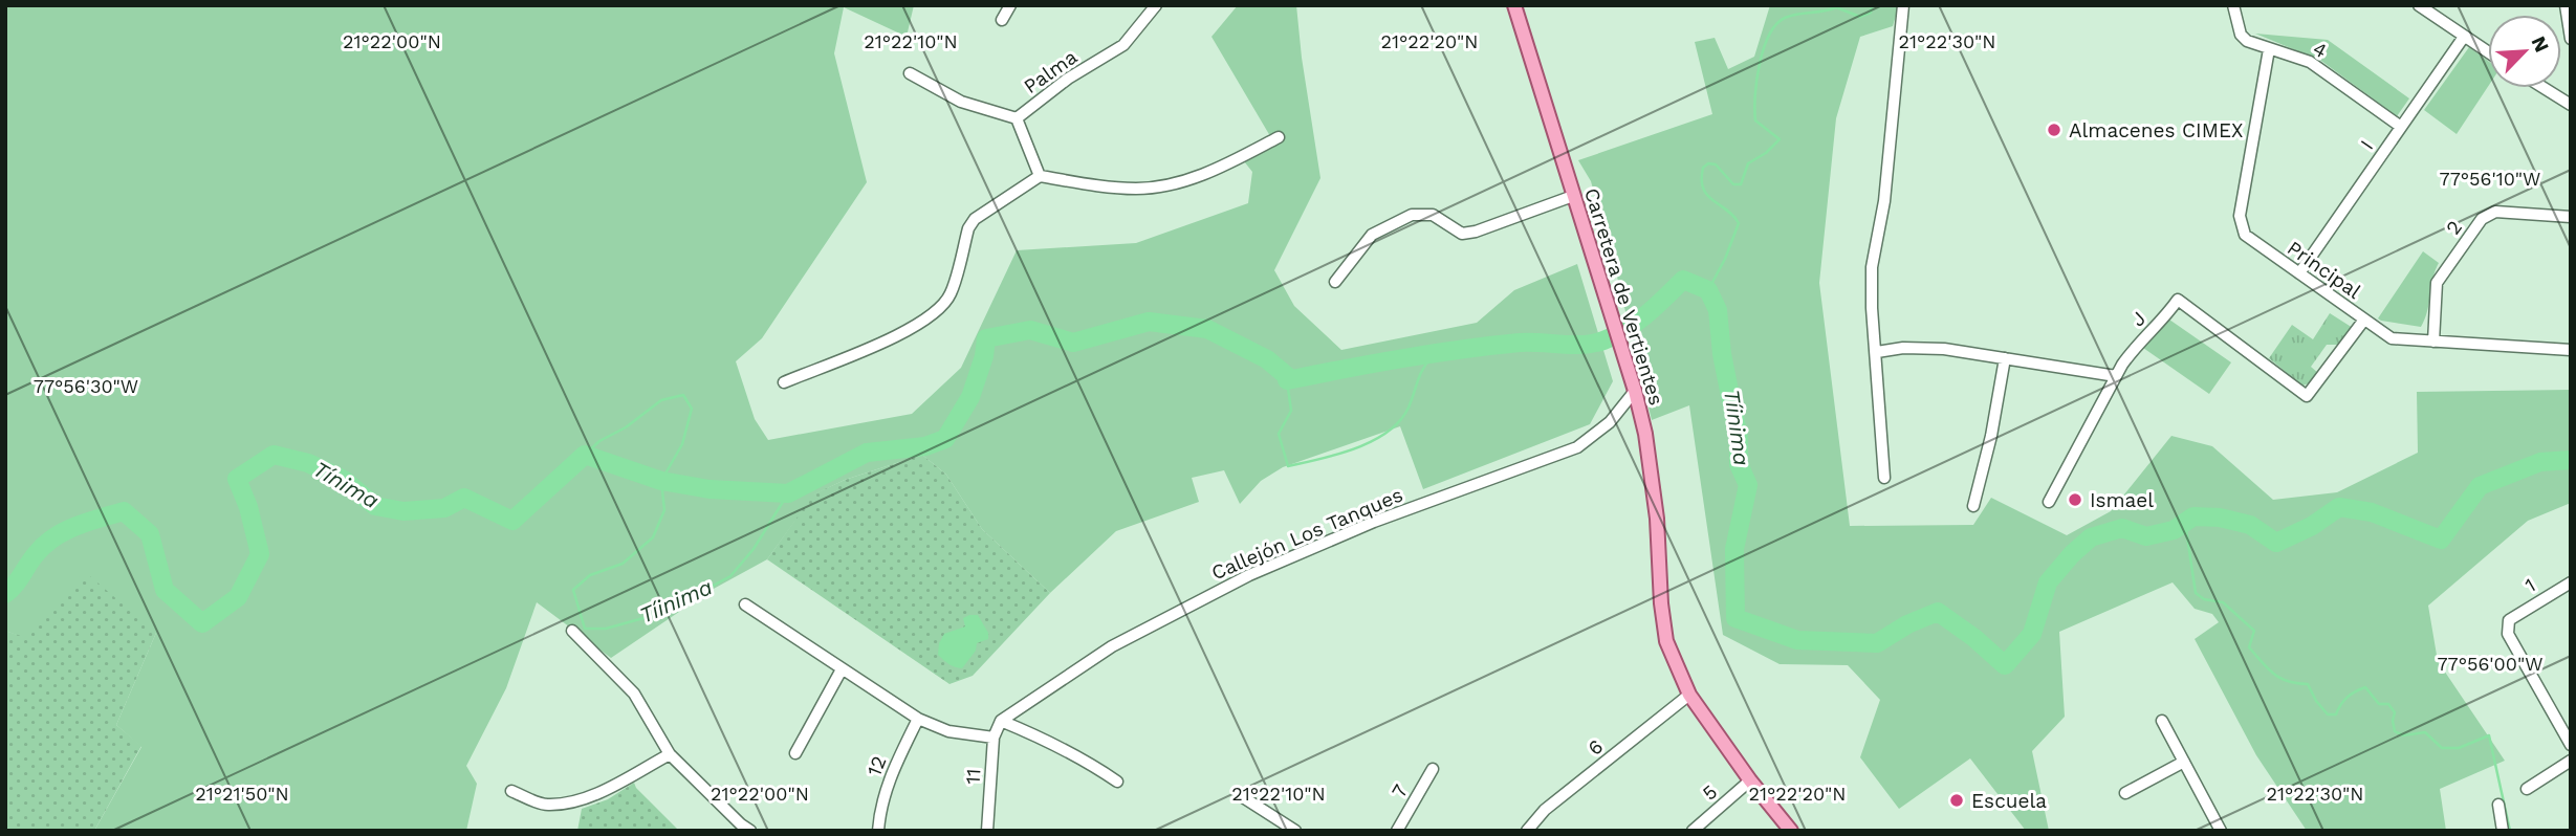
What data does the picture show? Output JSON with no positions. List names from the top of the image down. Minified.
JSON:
{"streets":{"main road":["Carretera de Vertientes"],"street":["4","Palma","I","2","Principal","J","Callejón Los Tanques","1","6","12","11","7","5"]},"crossings":[["4","I"],["4","Principal"],["I","Principal"],["2","Principal"],["Principal","J"],["Carretera de Vertientes","Callejón Los Tanques"],["Carretera de Vertientes","6"],["Carretera de Vertientes","5"],["Callejón Los Tanques","11"]],"water":["Tíinima","Tínima"],"places":["Almacenes CIMEX","Ismael","Escuela"],"north":"top right","coordinates":["21°22'00\"N","21°22'10\"N","21°22'20\"N","21°22'30\"N","77°56'10\"W","77°56'30\"W","77°56'00\"W","21°21'50\"N"]}
